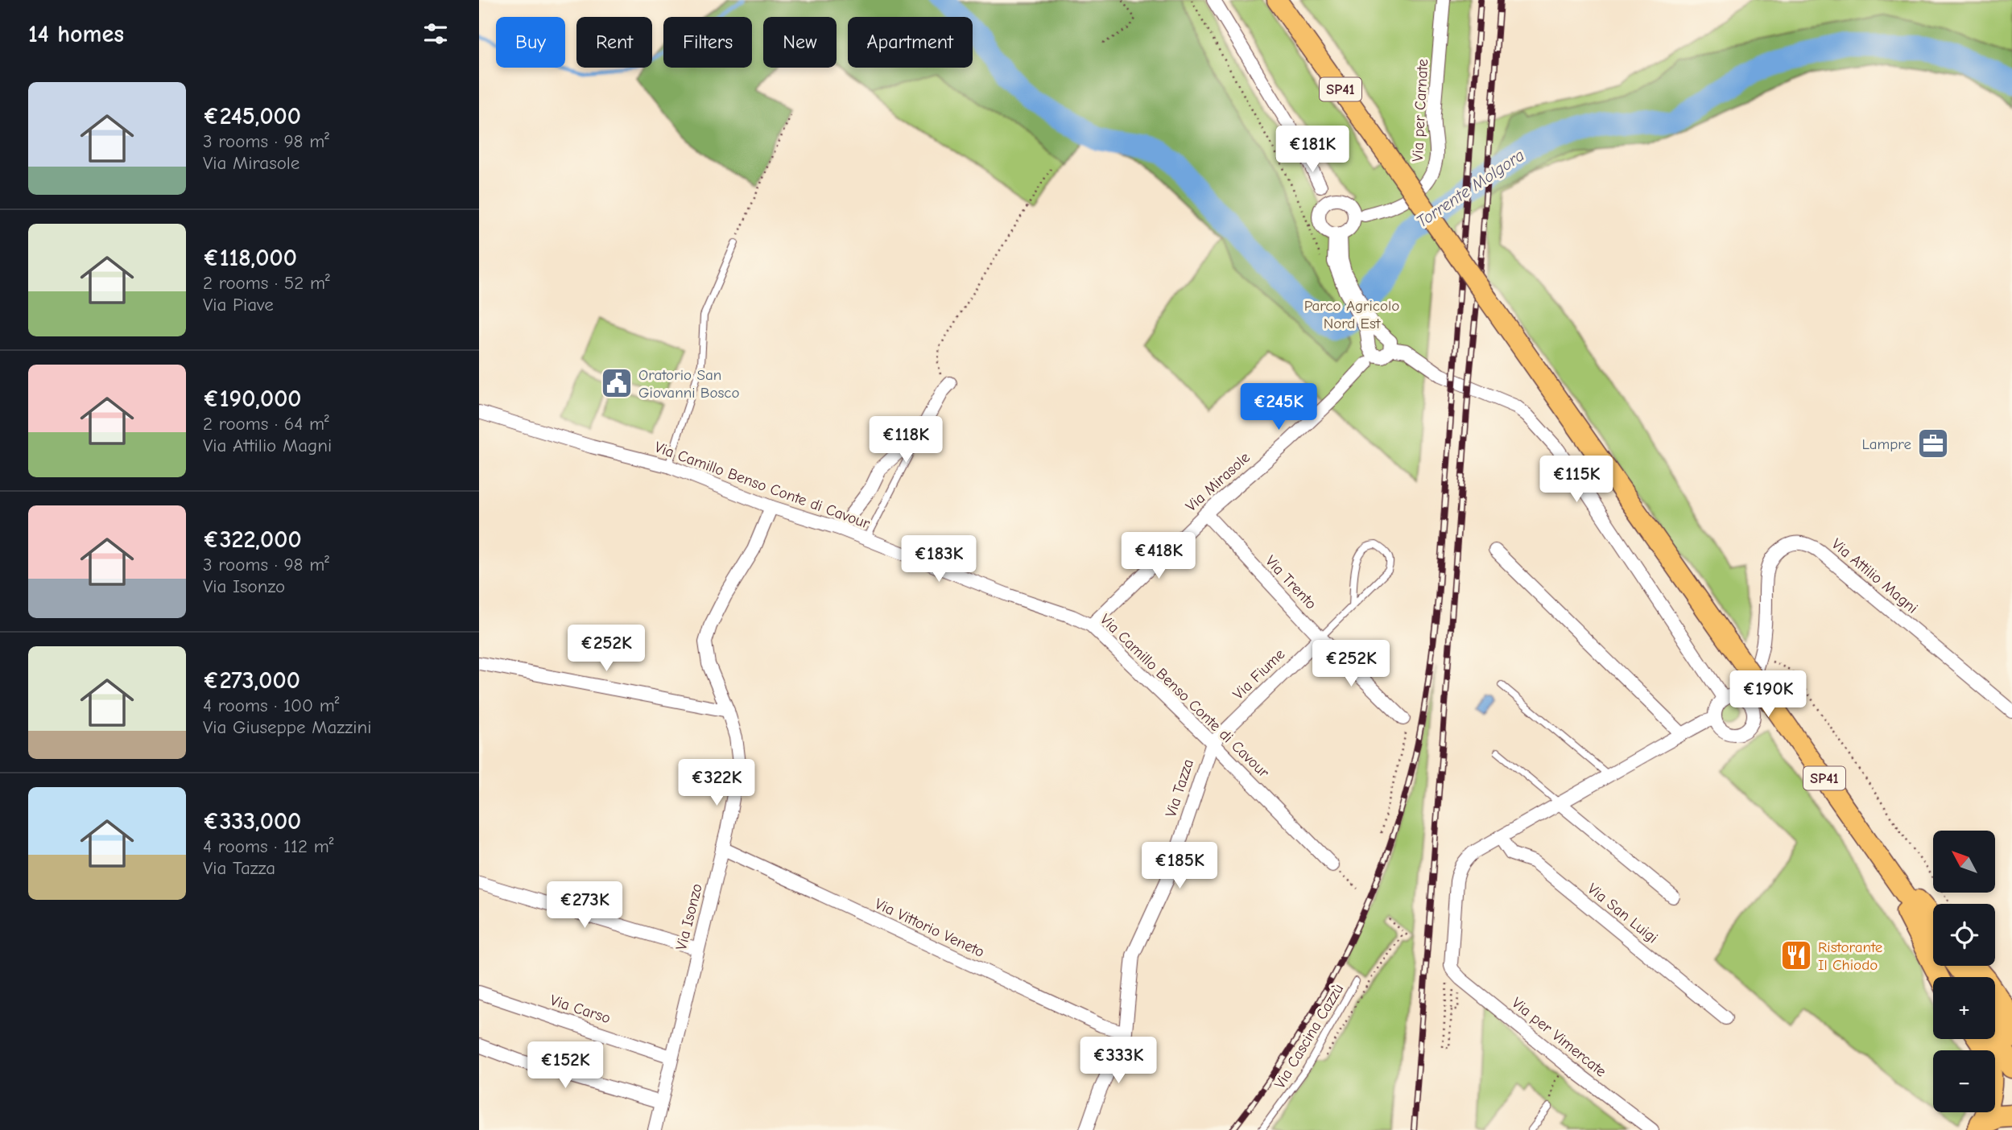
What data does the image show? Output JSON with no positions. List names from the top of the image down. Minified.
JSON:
{"streets":{"main road":["SP41"],"street":["Via per Carnate","Via Mirasole","Via Camillo Benso Conte di Cavour","Via Attilio Magni","Via Trento","Via Fiume","Via Tazza","Via San Luigi","Via Isonzo","Via Vittorio Veneto","Via Carso","Via per Vimercate"],"lane":["Via Cascina Cazzù"]},"crossings":[["Via Mirasole","Via Camillo Benso Conte di Cavour"],["Via Mirasole","Via Trento"],["Via Camillo Benso Conte di Cavour","Via Fiume"],["Via Camillo Benso Conte di Cavour","Via Tazza"],["Via Camillo Benso Conte di Cavour","Via Isonzo"],["Via Trento","Via Fiume"],["Via Fiume","Via Tazza"],["Via Tazza","Via Vittorio Veneto"],["Via Isonzo","Via Vittorio Veneto"],["Via Isonzo","Via Carso"]],"water":["Torrente Molgora"],"parks":["Parco Agricolo Nord Est"],"places":{"public building":["Oratorio San Giovanni Bosco"],"office":["Lampre"],"restaurant":["Ristorante Il Chiodo"]},"north":"top left","page":{"heading":"14 homes","chip":["Buy","Rent","Filters","New","Apartment"],"list":[{"name":"€245,000","note":"3 rooms · 98 m² · Via Mirasole"},{"name":"€118,000","note":"2 rooms · 52 m² · Via Piave"},{"name":"€190,000","note":"2 rooms · 64 m² · Via Attilio Magni"},{"name":"€322,000","note":"3 rooms · 98 m² · Via Isonzo"},{"name":"€273,000","note":"4 rooms · 100 m² · Via Giuseppe Mazzini"},{"name":"€333,000","note":"4 rooms · 112 m² · Via Tazza"}],"price":["€181K","€245K","€118K","€115K","€418K","€183K","€252K","€252K","€190K","€322K","€185K","€273K","€333K","€152K"],"map_buttons":["+","−"]}}
